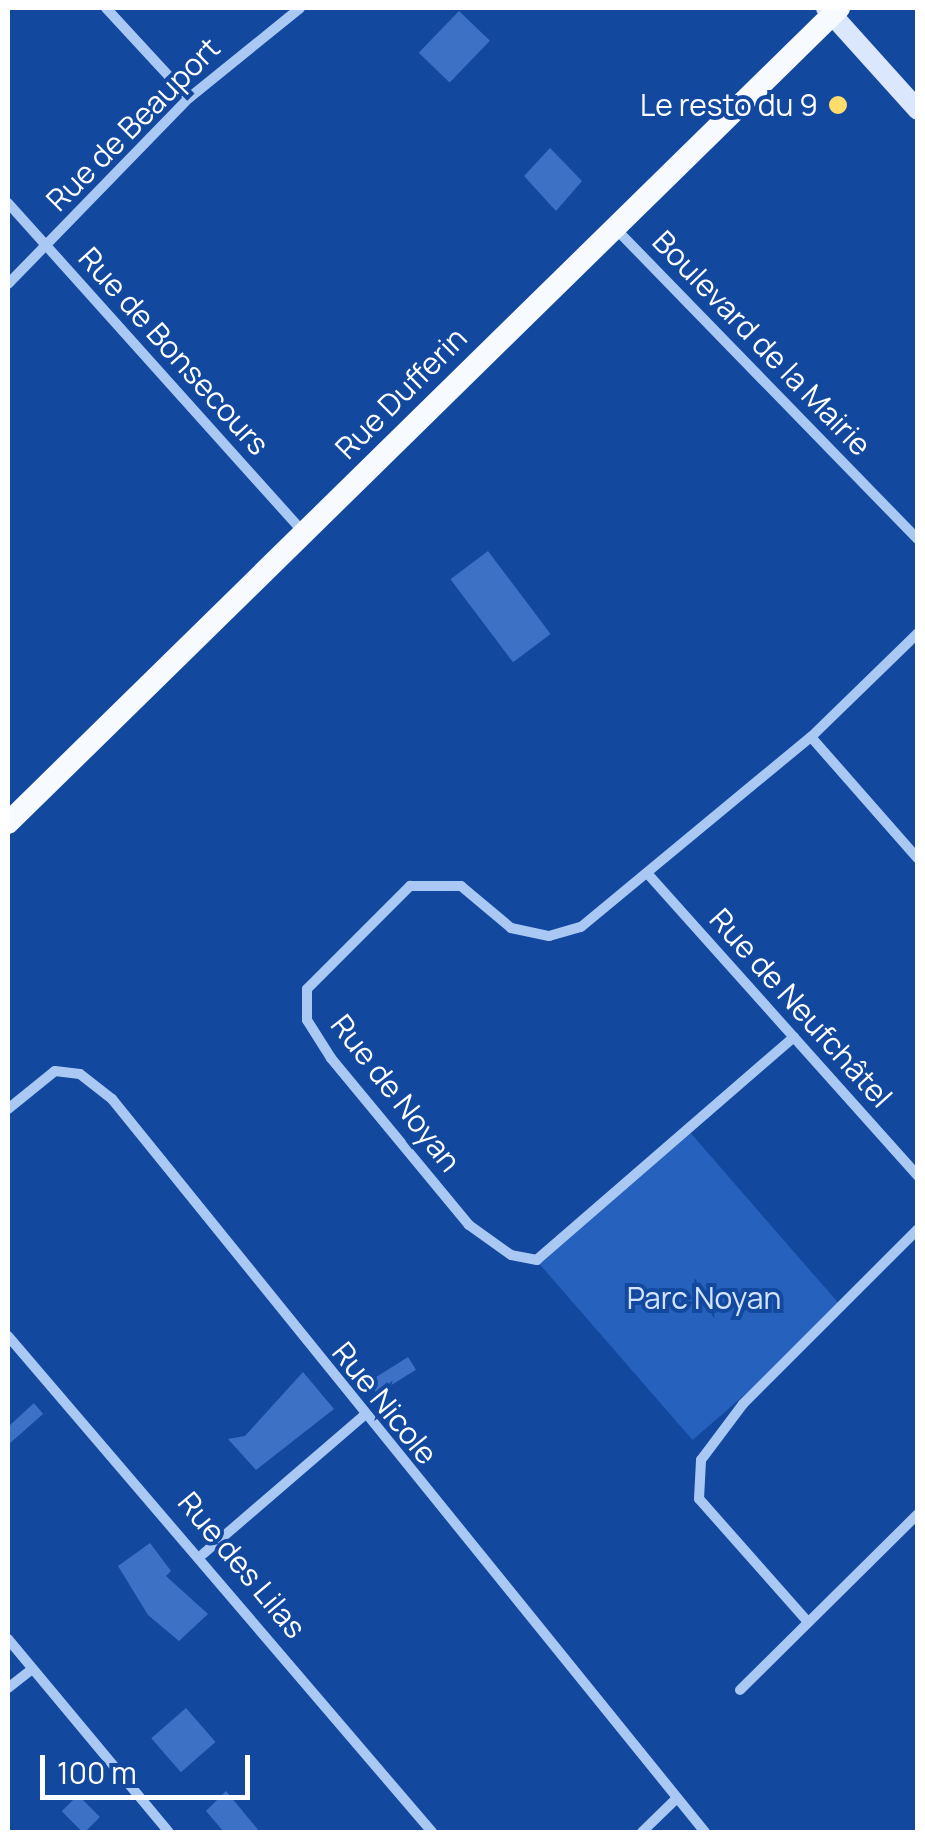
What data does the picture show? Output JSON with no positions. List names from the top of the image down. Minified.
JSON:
{"streets":{"main road":["Rue Dufferin"],"street":["Rue de Beauport","Boulevard de la Mairie","Rue de Bonsecours","Rue de Neufchâtel","Rue de Noyan","Rue Nicole","Rue des Lilas"]},"crossings":[["Rue de Beauport","Rue de Bonsecours"],["Boulevard de la Mairie","Rue Dufferin"],["Rue de Bonsecours","Rue Dufferin"],["Rue de Neufchâtel","Rue de Noyan"]],"parks":["Parc Noyan"],"places":["Le resto du 9"],"scale_bar":"100 m"}
